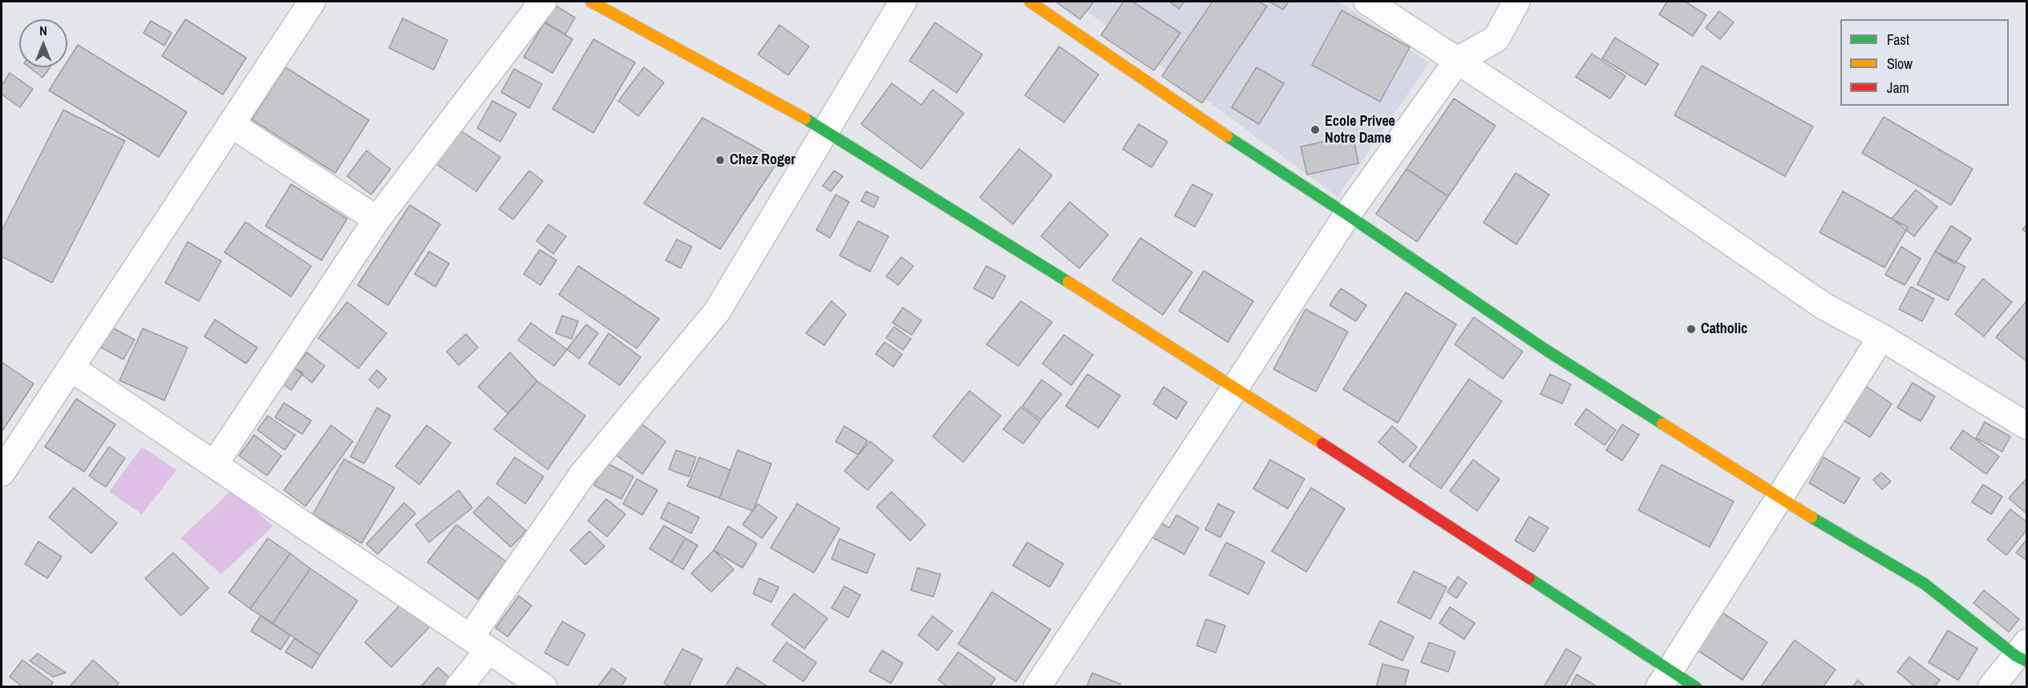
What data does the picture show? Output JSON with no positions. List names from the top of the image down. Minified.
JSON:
{"places":["Ecole Privee Notre Dame","Chez Roger","Catholic"],"legend":["Fast","Slow","Jam"],"north":"top"}
